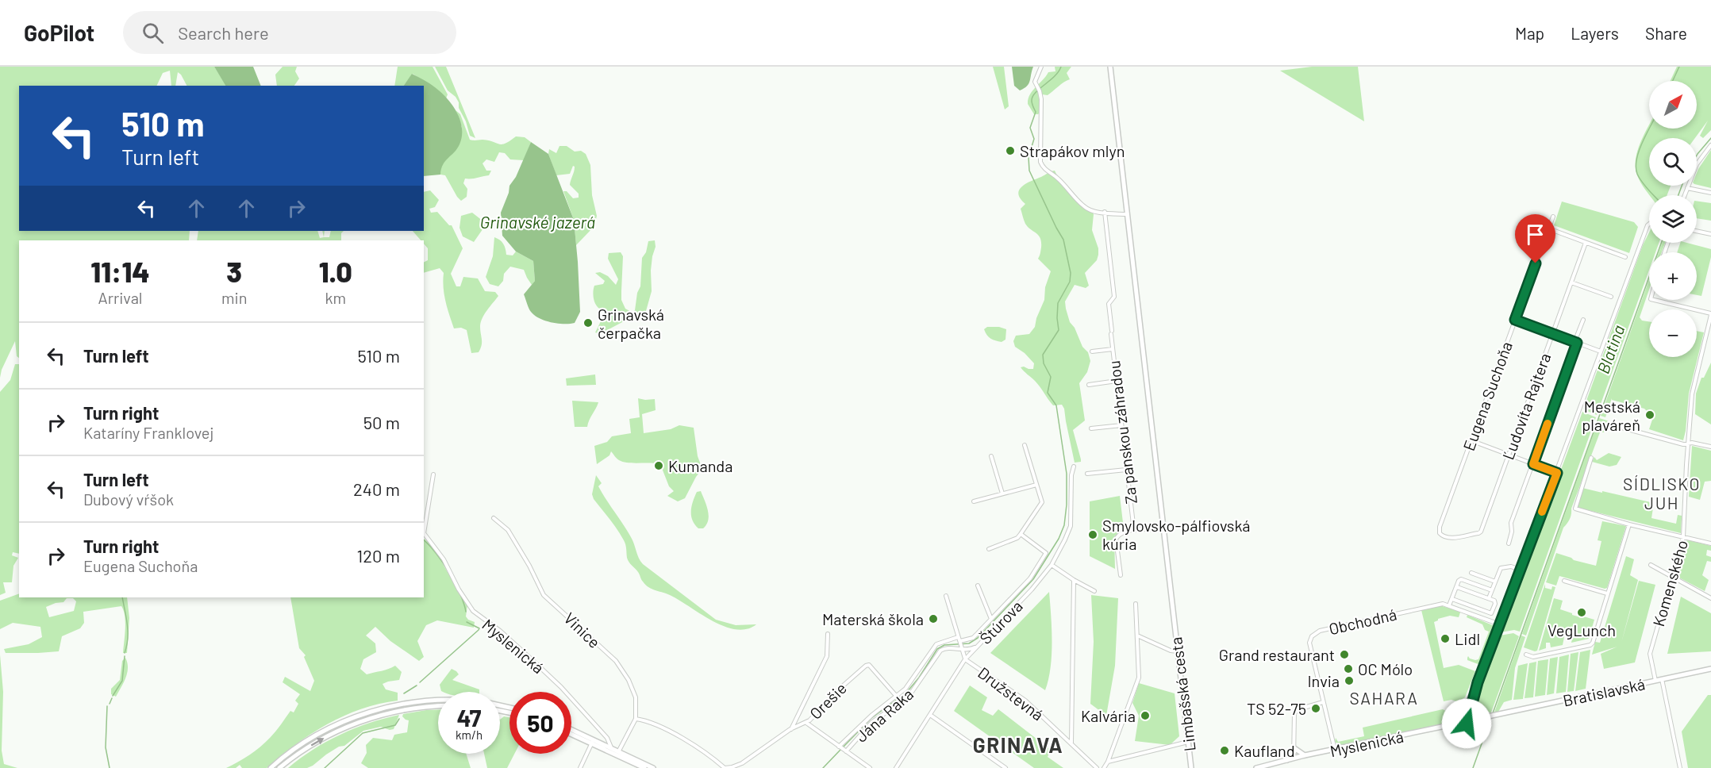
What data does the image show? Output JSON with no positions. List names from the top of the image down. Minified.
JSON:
{"streets":{"main road":["Myslenická","Bratislavská","Limbašská cesta"],"street":["Eugena Suchoňa","Ľudovíta Rajtera","Za panskou záhradou","Komenského","Obchodná","Štúrova","Vinice","Družstevná","Orešie","Jána Raka"]},"crossings":[["Eugena Suchoňa","Ľudovíta Rajtera"],["Komenského","Bratislavská"],["Obchodná","Myslenická"],["Štúrova","Družstevná"],["Myslenická","Bratislavská"]],"districts":["SÍDLISKO JUH","SAHARA","GRINAVA"],"water":["Grinavské jazerá","Blatina"],"places":["Strapákov mlyn","Grinavská čerpačka","Mestská plaváreň","Kumanda","Smylovsko-pálfiovská kúria","VegLunch","Materská škola","Lidl","Grand restaurant","OC Mólo","Invia","TS 52-75","Kalvária","Kaufland"],"north":"top right","page":{"header":"GoPilot","search":"Search here","nav":["Map","Layers","Share"],"map_buttons":["+","−"],"turn":["510 m","Turn left"],"eta":["11:14","Arrival","3","min","1.0","km"],"list":[{"name":"Turn left","value":"510 m"},{"name":"Turn right","note":"Kataríny Franklovej","value":"50 m"},{"name":"Turn left","note":"Dubový vŕšok","value":"240 m"},{"name":"Turn right","note":"Eugena Suchoňa","value":"120 m"}],"speed":"47 km/h","limit":"50"}}
